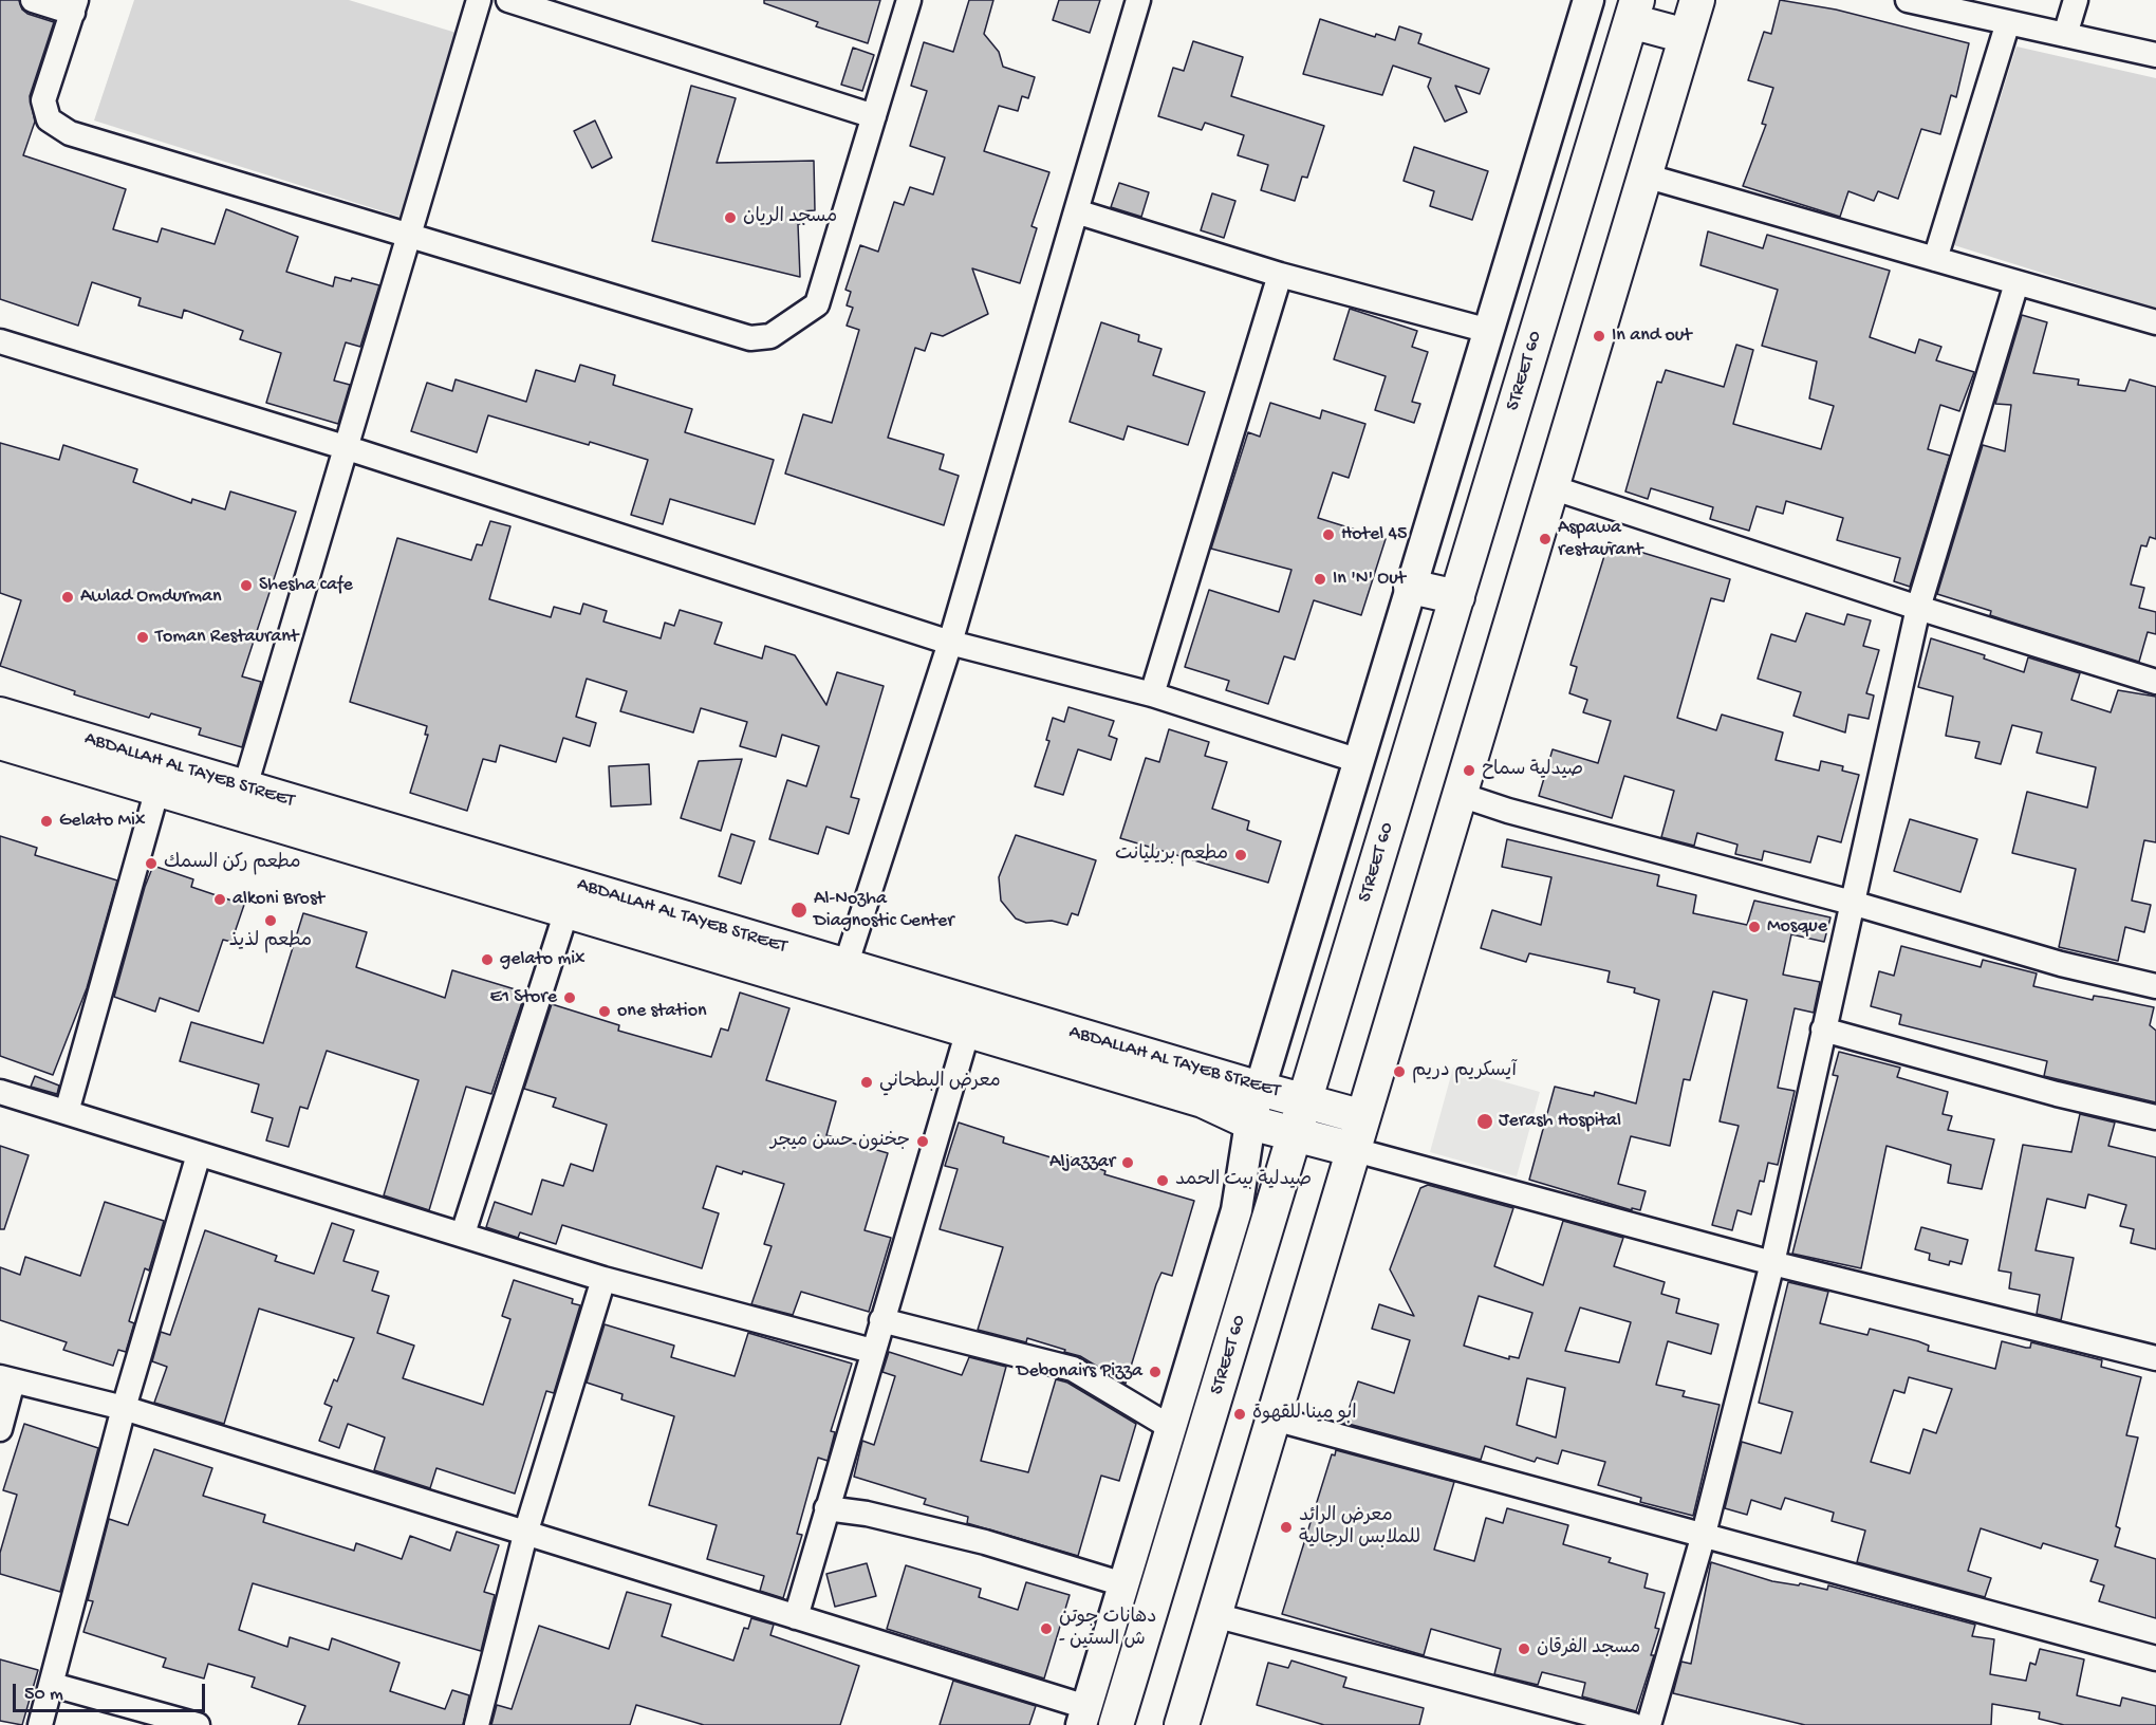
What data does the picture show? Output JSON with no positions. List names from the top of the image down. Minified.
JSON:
{"streets":{"main road":["STREET 60","ABDALLAH AL TAYEB STREET"]},"crossings":[["STREET 60","ABDALLAH AL TAYEB STREET"]],"places":["مسجد الريان","In and out","Hotel 45","Aspawa restaurant","In 'N' Out","Shesha cafe","Awlad Omdurman","Toman Restaurant","صيدلية سماح","Gelato Mix","مطعم بريليانت","مطعم ركن السمك","alkoni Brost","Al-Nozha Diagnostic Center","مطعم لذيذ","Mosque","gelato mix","E1 Store","one station","آيسكريم دريم","معرض البطحاني","Jerash Hospital","جخنون حسن ميجر","Aljazzar","صيدلية بيت الحمد","Debonairs Pizza","ابو مينا للقهوة","معرض الرائد للملابس الرجالية","دهانات جوتن - ش الستين","مسجد الفرقان"],"scale_bar":"50 m"}
